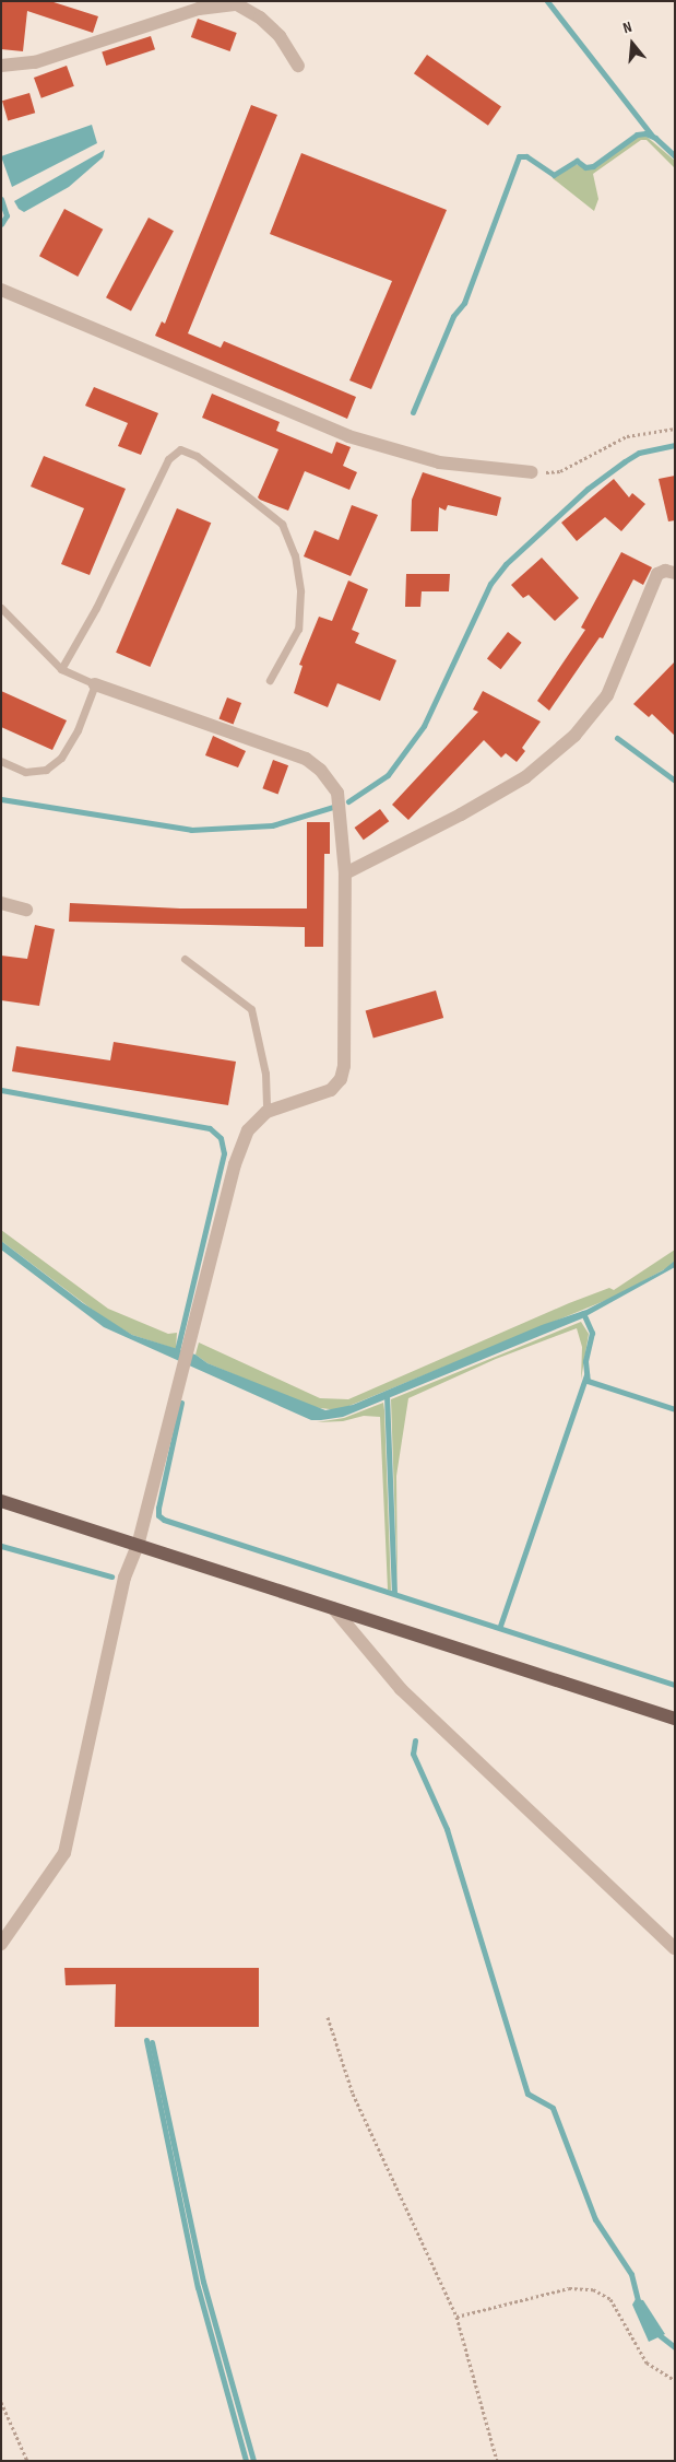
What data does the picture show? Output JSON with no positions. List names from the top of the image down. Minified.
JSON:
{"north":"top"}
